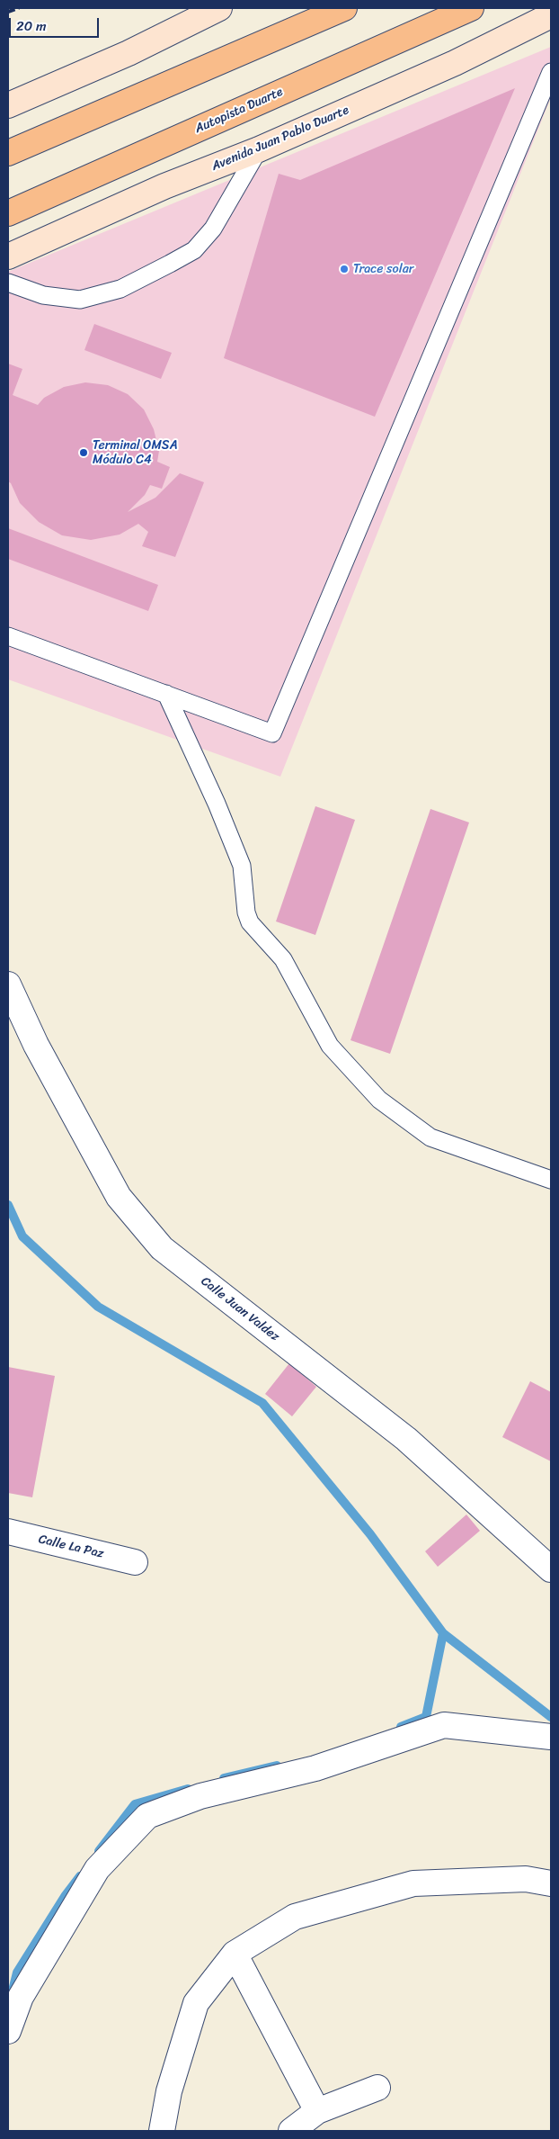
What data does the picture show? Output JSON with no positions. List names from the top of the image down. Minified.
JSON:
{"streets":{"highway":["Autopista Duarte"],"main road":["Avenida Juan Pablo Duarte"],"street":["Calle Juan Valdez","Calle La Paz"]},"places":["Trace solar","Terminal OMSA Módulo C4"],"scale_bar":"20 m"}
